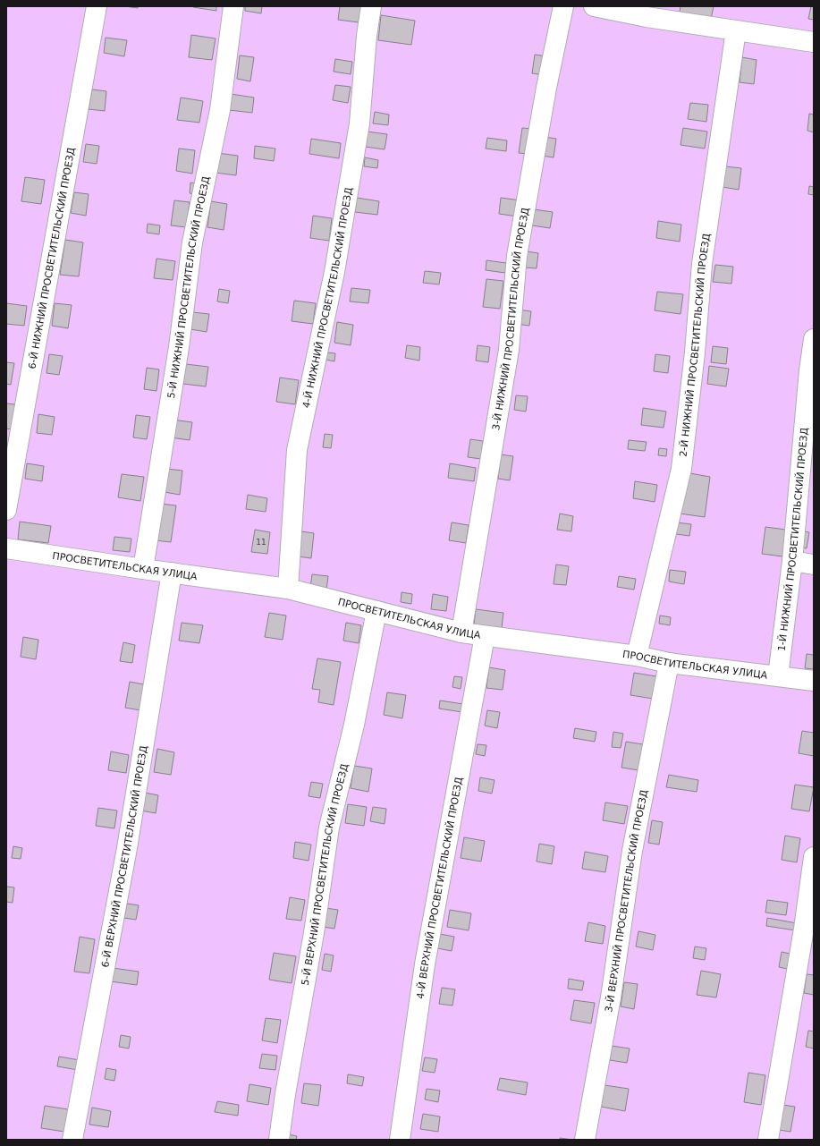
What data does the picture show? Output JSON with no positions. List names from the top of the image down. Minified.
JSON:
{"streets":{"lane":["6-Й НИЖНИЙ ПРОСВЕТИТЕЛЬСКИЙ ПРОЕЗД","5-Й НИЖНИЙ ПРОСВЕТИТЕЛЬСКИЙ ПРОЕЗД","4-Й НИЖНИЙ ПРОСВЕТИТЕЛЬСКИЙ ПРОЕЗД","3-Й НИЖНИЙ ПРОСВЕТИТЕЛЬСКИЙ ПРОЕЗД","2-Й НИЖНИЙ ПРОСВЕТИТЕЛЬСКИЙ ПРОЕЗД","1-Й НИЖНИЙ ПРОСВЕТИТЕЛЬСКИЙ ПРОЕЗД","ПРОСВЕТИТЕЛЬСКАЯ УЛИЦА","6-Й ВЕРХНИЙ ПРОСВЕТИТЕЛЬСКИЙ ПРОЕЗД","5-Й ВЕРХНИЙ ПРОСВЕТИТЕЛЬСКИЙ ПРОЕЗД","4-Й ВЕРХНИЙ ПРОСВЕТИТЕЛЬСКИЙ ПРОЕЗД","3-Й ВЕРХНИЙ ПРОСВЕТИТЕЛЬСКИЙ ПРОЕЗД"]},"crossings":[["5-Й НИЖНИЙ ПРОСВЕТИТЕЛЬСКИЙ ПРОЕЗД","ПРОСВЕТИТЕЛЬСКАЯ УЛИЦА"],["4-Й НИЖНИЙ ПРОСВЕТИТЕЛЬСКИЙ ПРОЕЗД","ПРОСВЕТИТЕЛЬСКАЯ УЛИЦА"],["3-Й НИЖНИЙ ПРОСВЕТИТЕЛЬСКИЙ ПРОЕЗД","ПРОСВЕТИТЕЛЬСКАЯ УЛИЦА"],["2-Й НИЖНИЙ ПРОСВЕТИТЕЛЬСКИЙ ПРОЕЗД","ПРОСВЕТИТЕЛЬСКАЯ УЛИЦА"],["1-Й НИЖНИЙ ПРОСВЕТИТЕЛЬСКИЙ ПРОЕЗД","ПРОСВЕТИТЕЛЬСКАЯ УЛИЦА"],["ПРОСВЕТИТЕЛЬСКАЯ УЛИЦА","6-Й ВЕРХНИЙ ПРОСВЕТИТЕЛЬСКИЙ ПРОЕЗД"],["ПРОСВЕТИТЕЛЬСКАЯ УЛИЦА","5-Й ВЕРХНИЙ ПРОСВЕТИТЕЛЬСКИЙ ПРОЕЗД"],["ПРОСВЕТИТЕЛЬСКАЯ УЛИЦА","4-Й ВЕРХНИЙ ПРОСВЕТИТЕЛЬСКИЙ ПРОЕЗД"],["ПРОСВЕТИТЕЛЬСКАЯ УЛИЦА","3-Й ВЕРХНИЙ ПРОСВЕТИТЕЛЬСКИЙ ПРОЕЗД"]],"house_numbers":["11"]}
